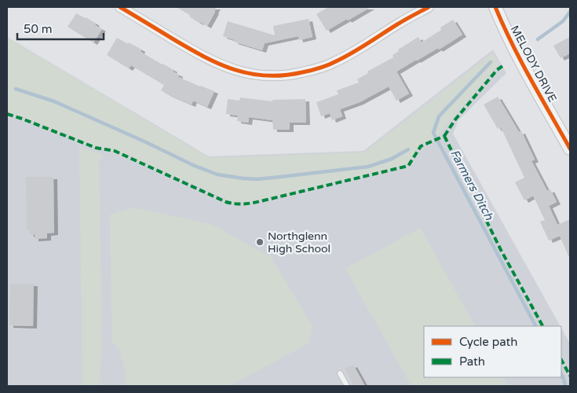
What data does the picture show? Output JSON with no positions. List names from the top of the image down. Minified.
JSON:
{"streets":{"street":["MELODY DRIVE"]},"water":["Farmers Ditch"],"places":["Northglenn High School"],"legend":["Cycle path","Path"],"scale_bar":"50 m"}
